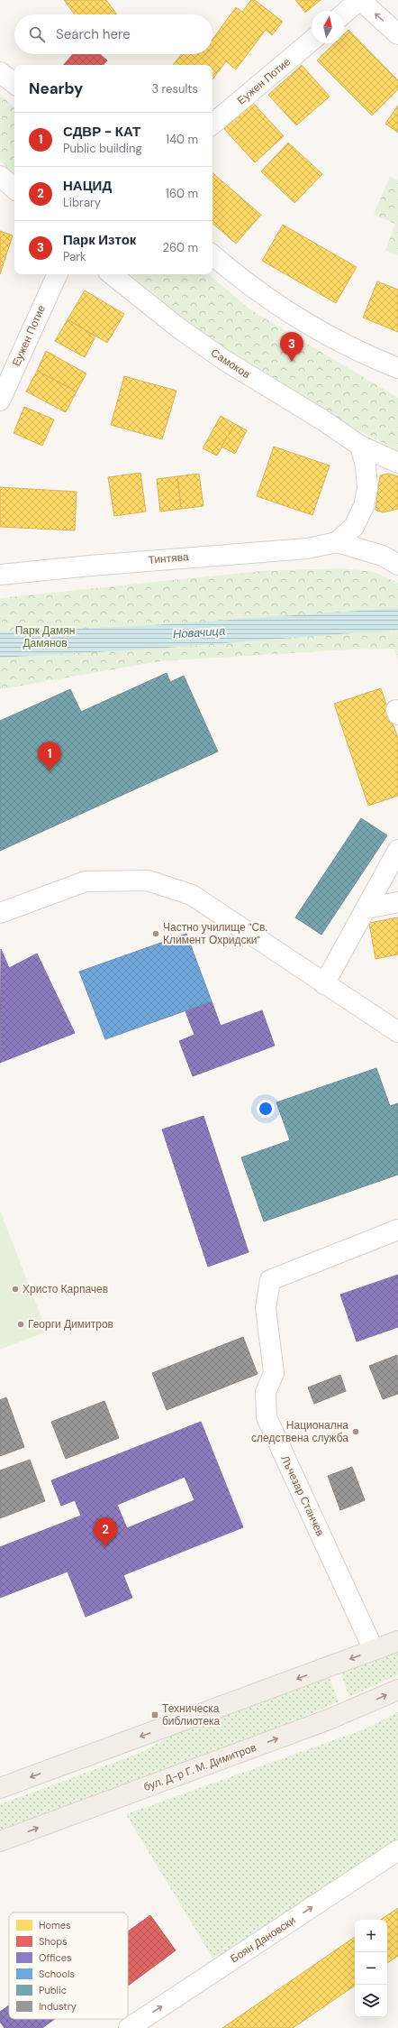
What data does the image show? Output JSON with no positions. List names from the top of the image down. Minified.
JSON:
{"streets":{"main road":["бул. Д-р Г. М. Димитров"],"street":["Еужен Потие","Самоков","Тинтява","Лъчезар Станчев","Боян Дановски"]},"one_way":["Боян Дановски"],"water":["Новачица"],"parks":["Парк Дамян Дамянов"],"places":{"other":["Частно училище \"Св. Климент Охридски\"","Христо Карпачев","Георги Димитров","Национална следствена служба"],"transit":["Техническа библиотека"]},"legend":["Homes","Shops","Offices","Schools","Public","Industry"],"north":"top","page":{"search":"Search here","heading":["Nearby","3 results"],"list":[{"mark":"1","name":"СДВР - КАТ","note":"Public building","value":"140 m"},{"mark":"2","name":"НАЦИД","note":"Library","value":"160 m"},{"mark":"3","name":"Парк Изток","note":"Park","value":"260 m"}],"pins":["3","1","2"],"map_buttons":["+","−"]}}
